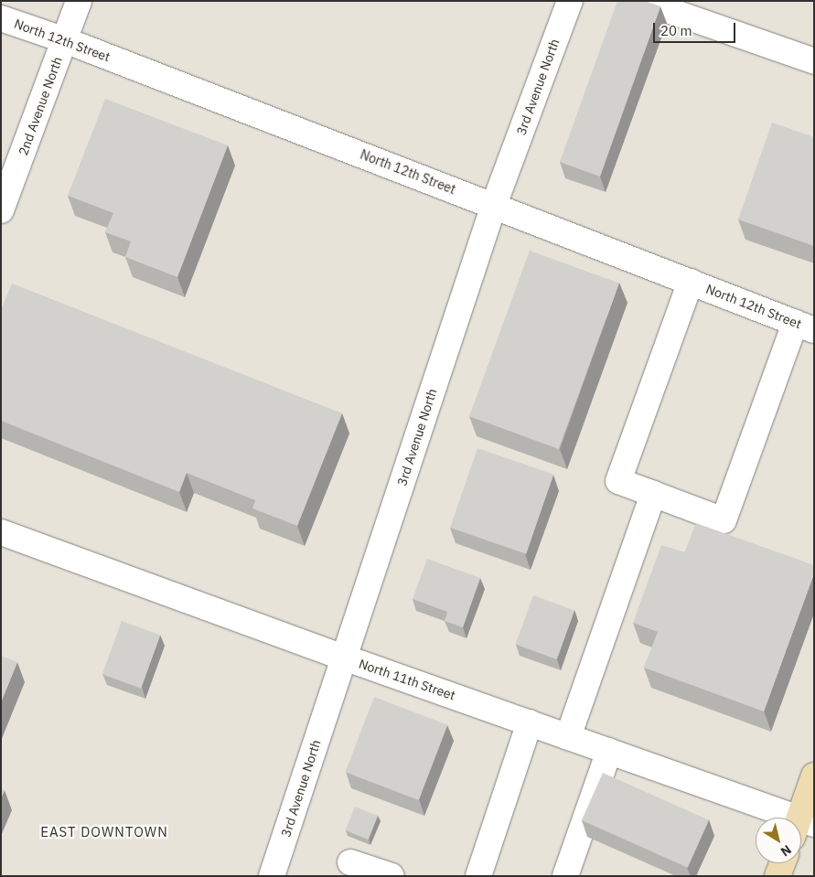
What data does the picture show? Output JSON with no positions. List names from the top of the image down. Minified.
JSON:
{"streets":{"street":["North 12th Street","3rd Avenue North","2nd Avenue North","North 11th Street"]},"crossings":[["North 12th Street","3rd Avenue North"],["North 12th Street","2nd Avenue North"],["3rd Avenue North","North 11th Street"]],"districts":["EAST DOWNTOWN"],"scale_bar":"20 m","north":"bottom right"}
